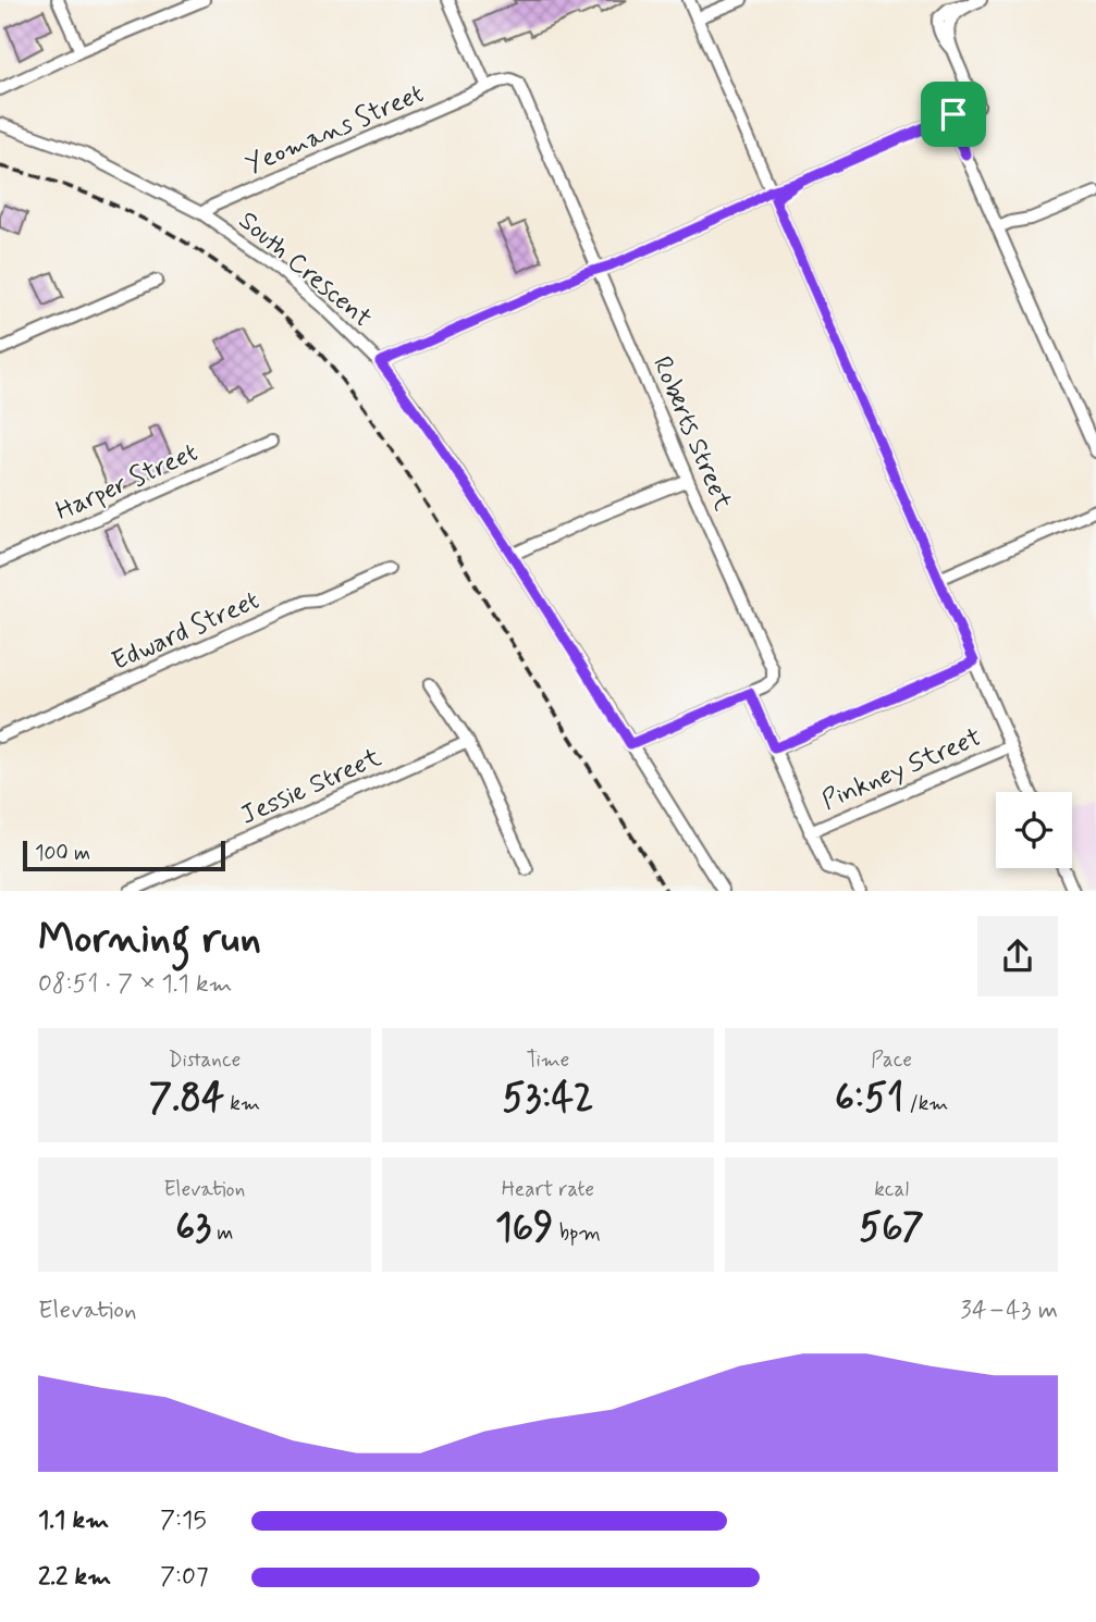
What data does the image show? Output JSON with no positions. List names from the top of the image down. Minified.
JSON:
{"streets":{"street":["Yeomans Street","South Crescent","Roberts Street","Harper Street","Edward Street","Pinkney Street","Jessie Street"]},"crossings":[["Yeomans Street","South Crescent"],["Yeomans Street","Roberts Street"]],"scale_bar":"100 m","page":{"scale":"100 m","heading":["Morning run","08:51 · 7 × 1.1 km"],"stats":[["Distance","7.84 km"],["Time","53:42"],["Pace","6:51 /km"],["Elevation","63 m"],["Heart rate","169 bpm"],["kcal","567"]],"chart":["Elevation","34–43 m"],"list":[{"name":"1.1 km","note":"7:15"},{"name":"2.2 km","note":"7:07"}]}}
